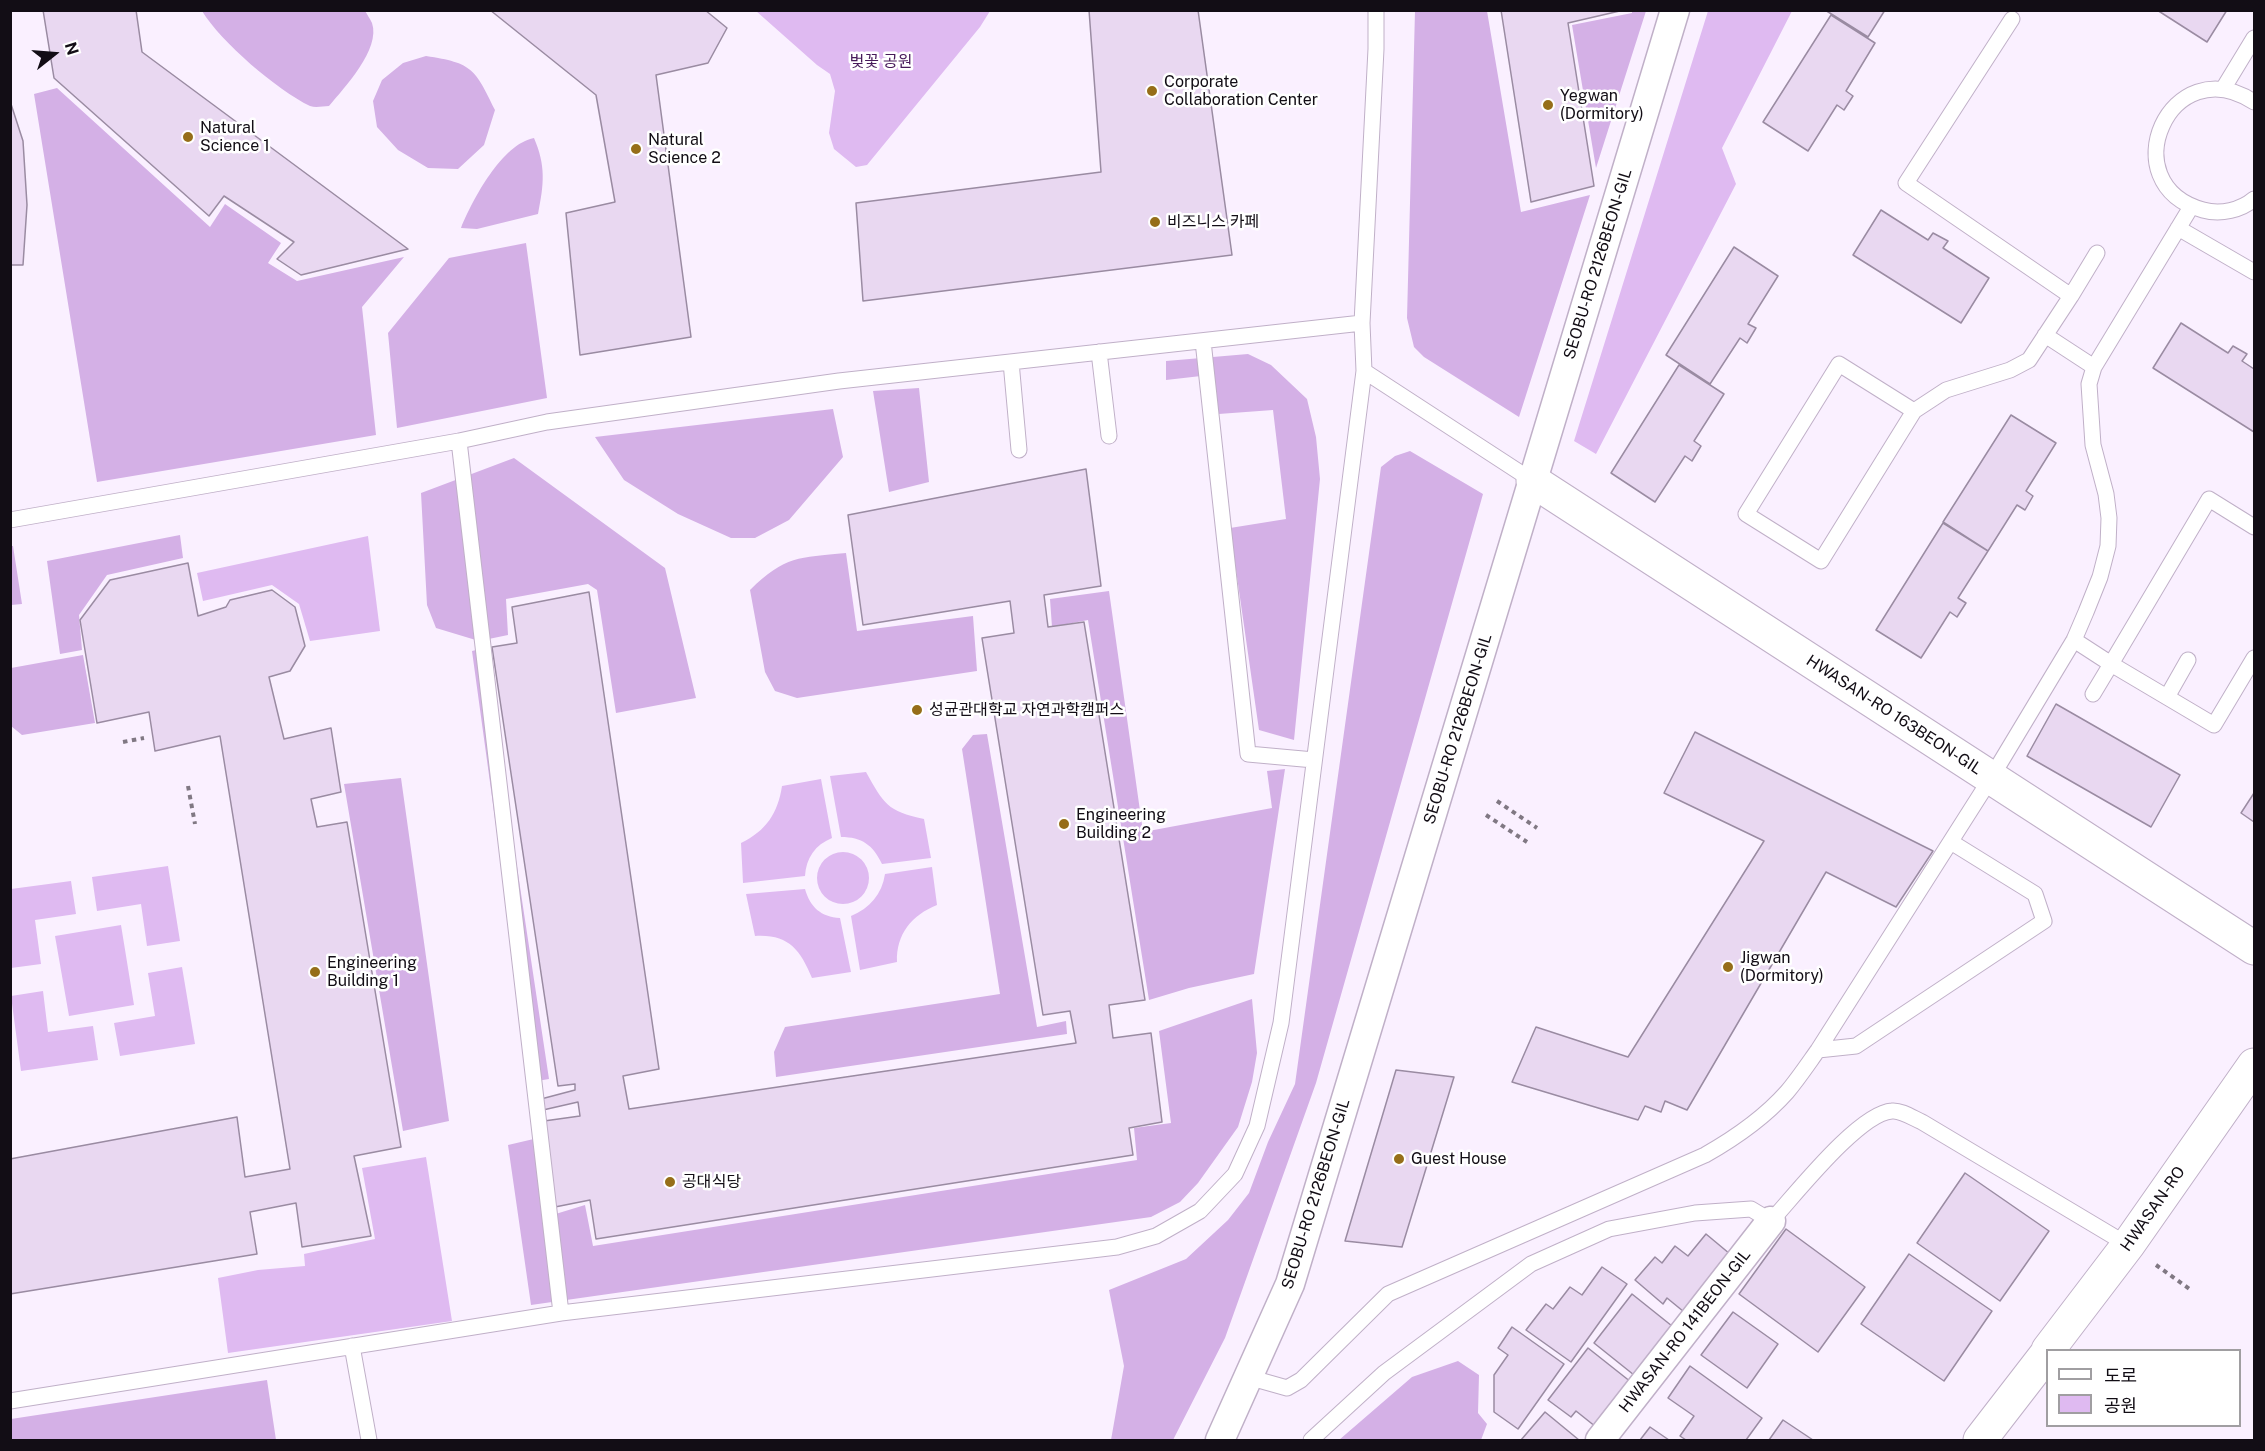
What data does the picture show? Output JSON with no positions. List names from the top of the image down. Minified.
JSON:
{"streets":{"street":["SEOBU-RO 2126BEON-GIL","HWASAN-RO 163BEON-GIL","HWASAN-RO","HWASAN-RO 141BEON-GIL"]},"crossings":[["SEOBU-RO 2126BEON-GIL","HWASAN-RO 163BEON-GIL"]],"parks":["벚꽃 공원"],"places":["Corporate Collaboration Center","Yegwan (Dormitory)","Natural Science 1","Natural Science 2","비즈니스 카페","성균관대학교 자연과학캠퍼스","Engineering Building 2","Jigwan (Dormitory)","Engineering Building 1","Guest House","공대식당"],"legend":["도로","공원"],"north":"right"}
